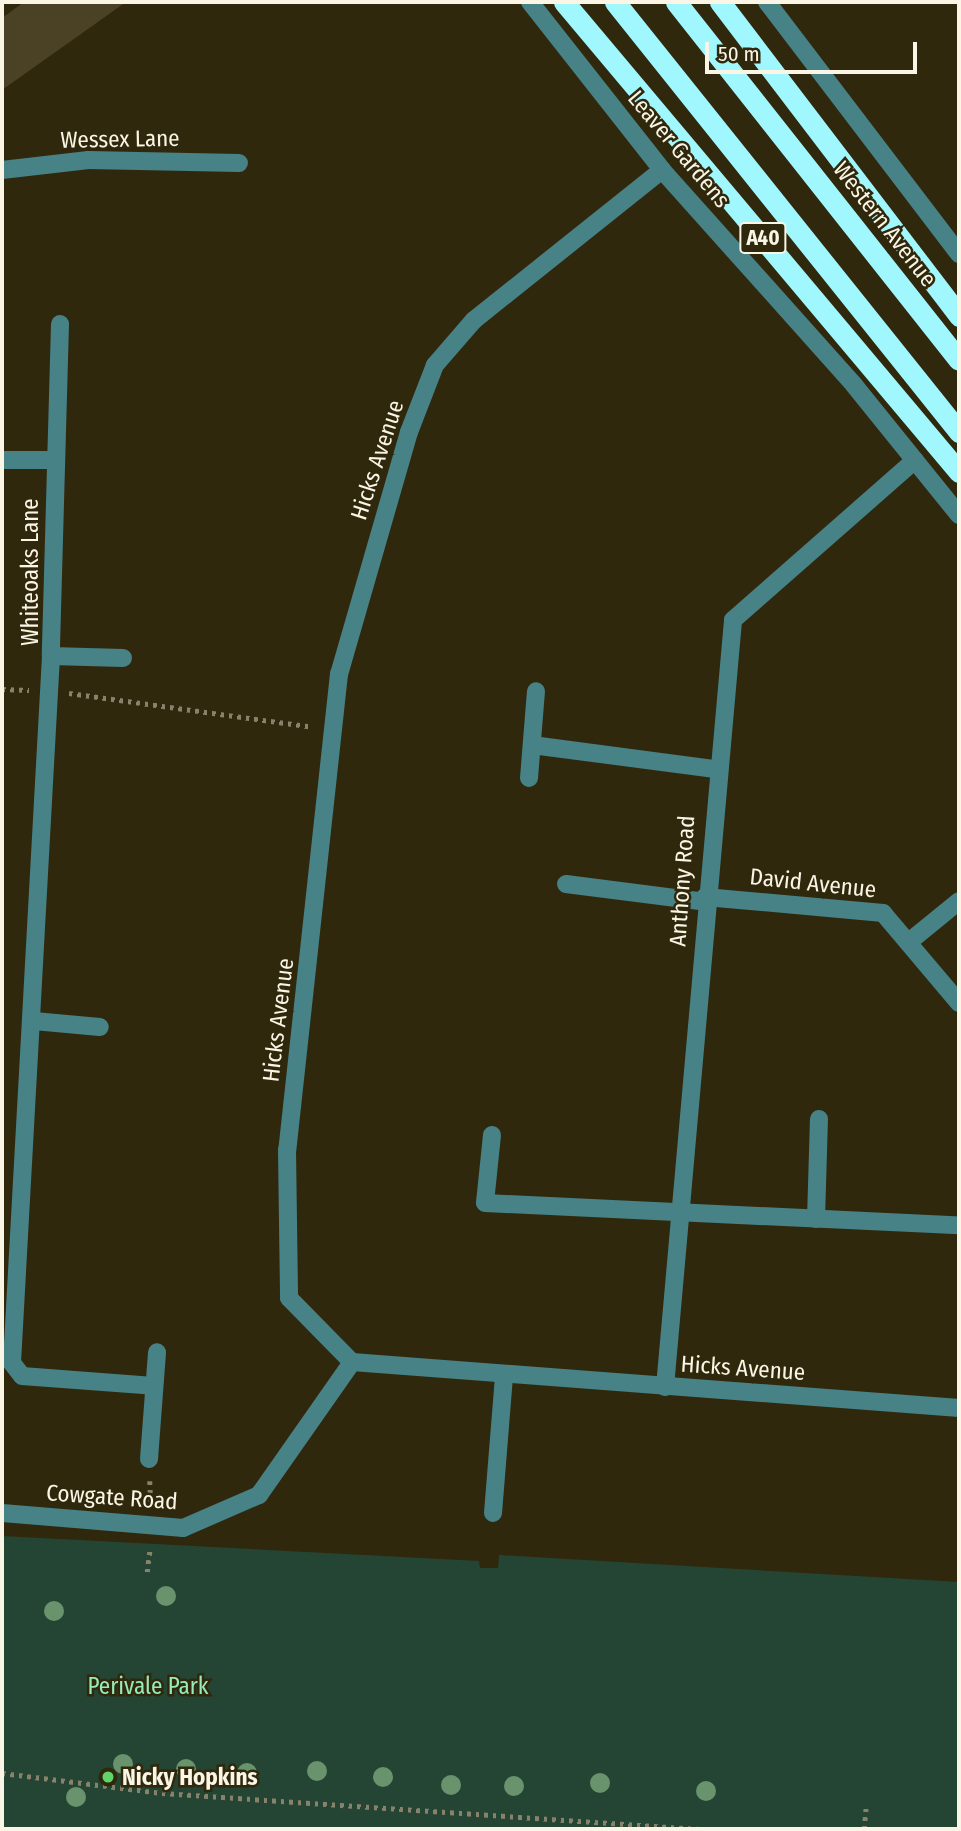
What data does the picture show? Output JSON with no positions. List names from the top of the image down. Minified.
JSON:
{"streets":{"highway":["Western Avenue","A40"],"street":["Wessex Lane","Leaver Gardens","Hicks Avenue","Whiteoaks Lane","Anthony Road","David Avenue","Cowgate Road"]},"crossings":[["Leaver Gardens","Hicks Avenue"],["Leaver Gardens","Anthony Road"],["Hicks Avenue","Anthony Road"],["Hicks Avenue","Cowgate Road"],["Anthony Road","David Avenue"]],"parks":["Perivale Park"],"places":["Nicky Hopkins"],"scale_bar":"50 m"}
